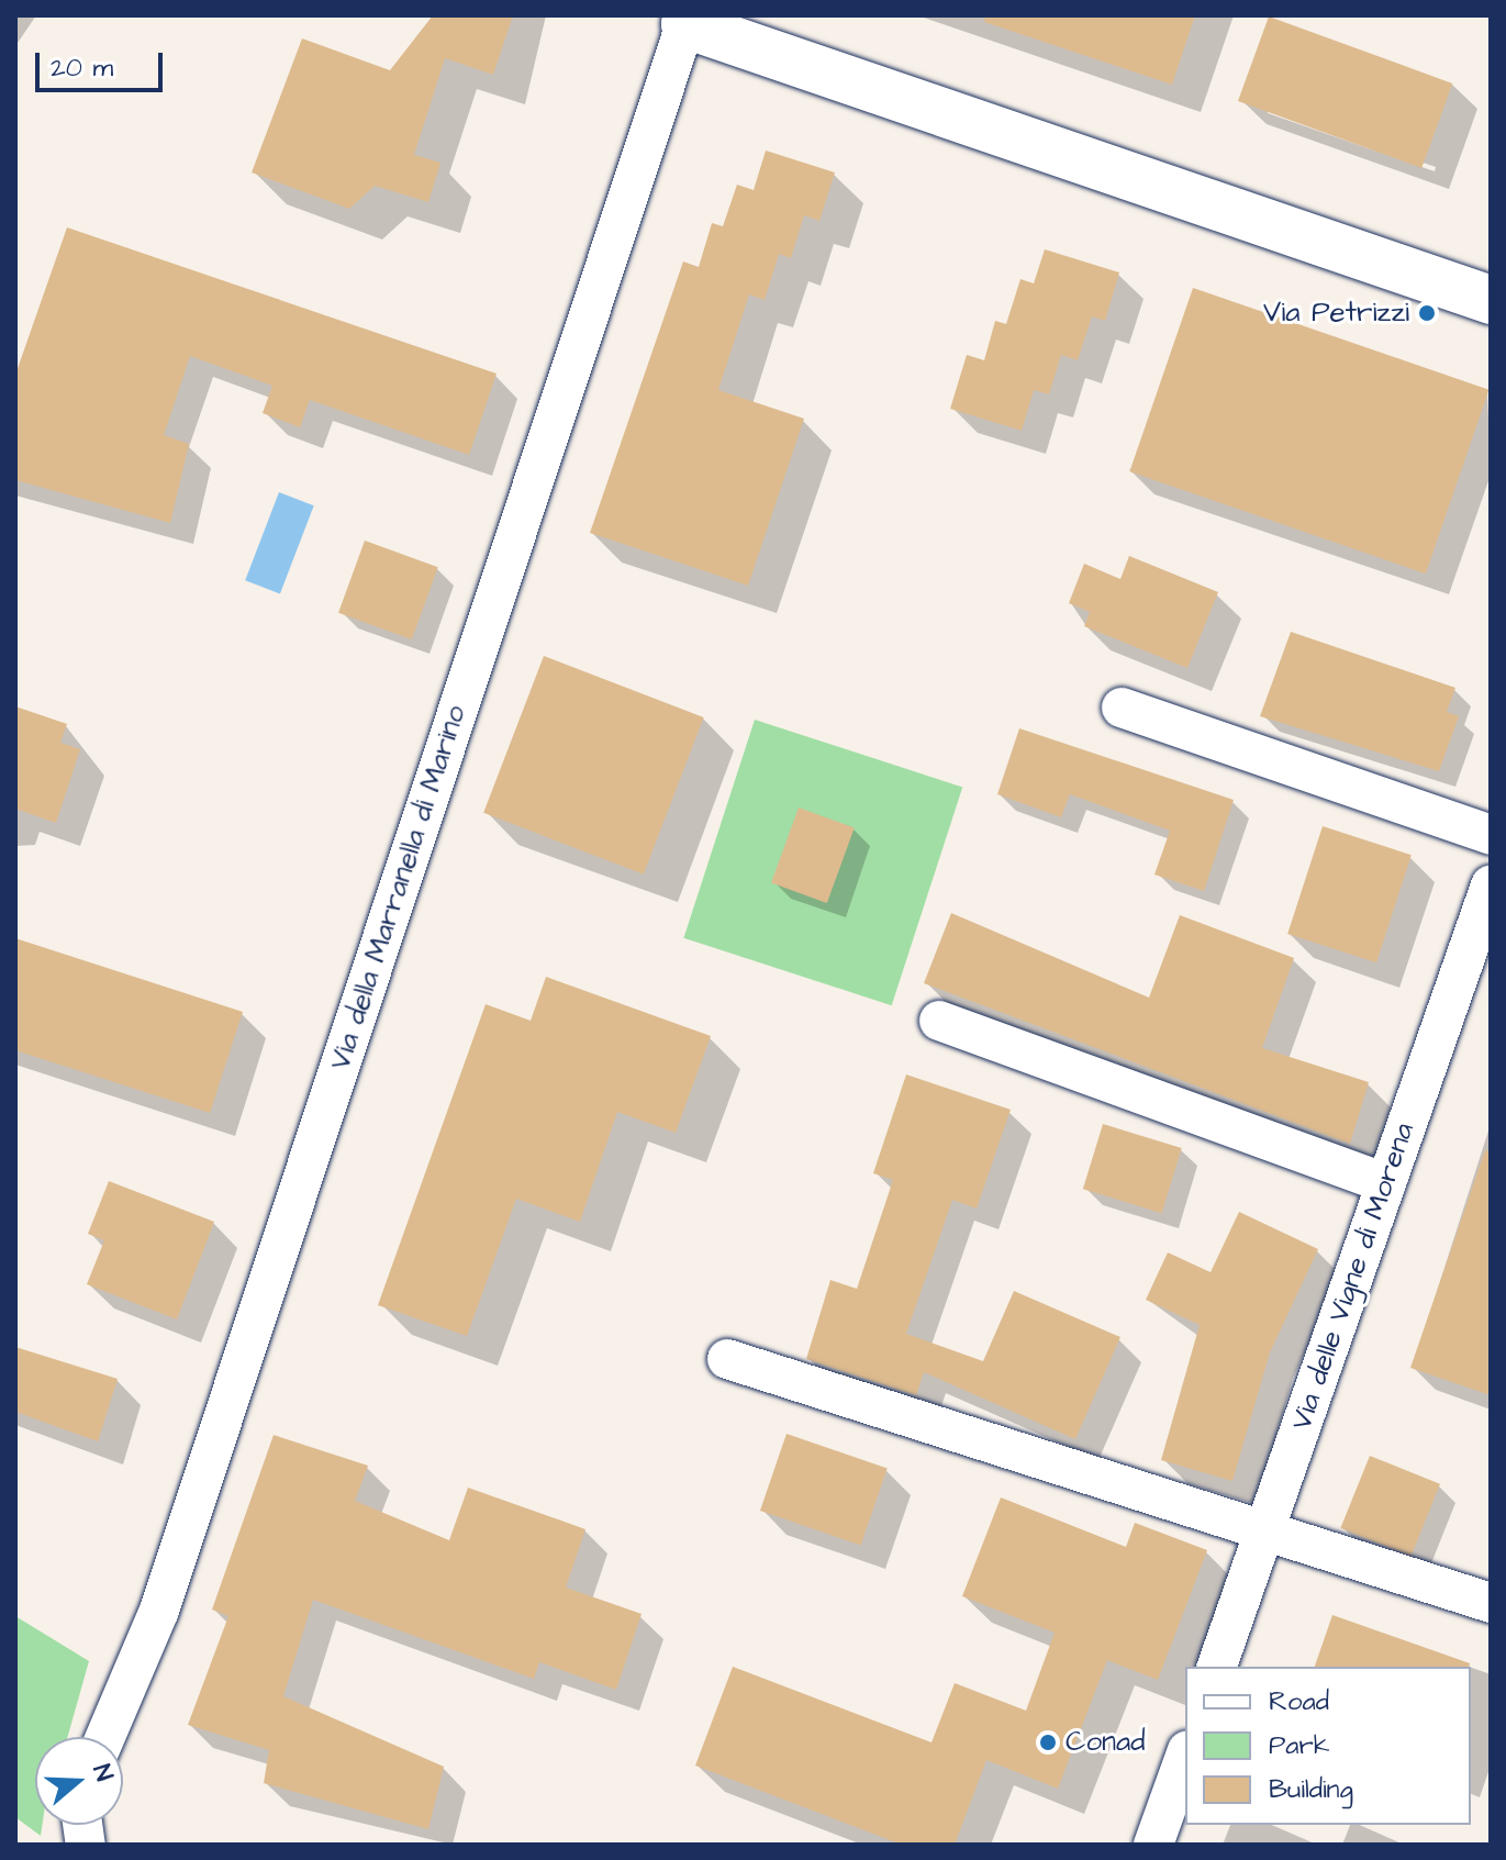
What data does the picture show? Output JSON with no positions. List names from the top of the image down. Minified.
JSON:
{"streets":{"street":["Via della Marranella di Marino","Via delle Vigne di Morena"]},"places":["Via Petrizzi","Conad"],"legend":["Road","Park","Building"],"scale_bar":"20 m","north":"right"}
